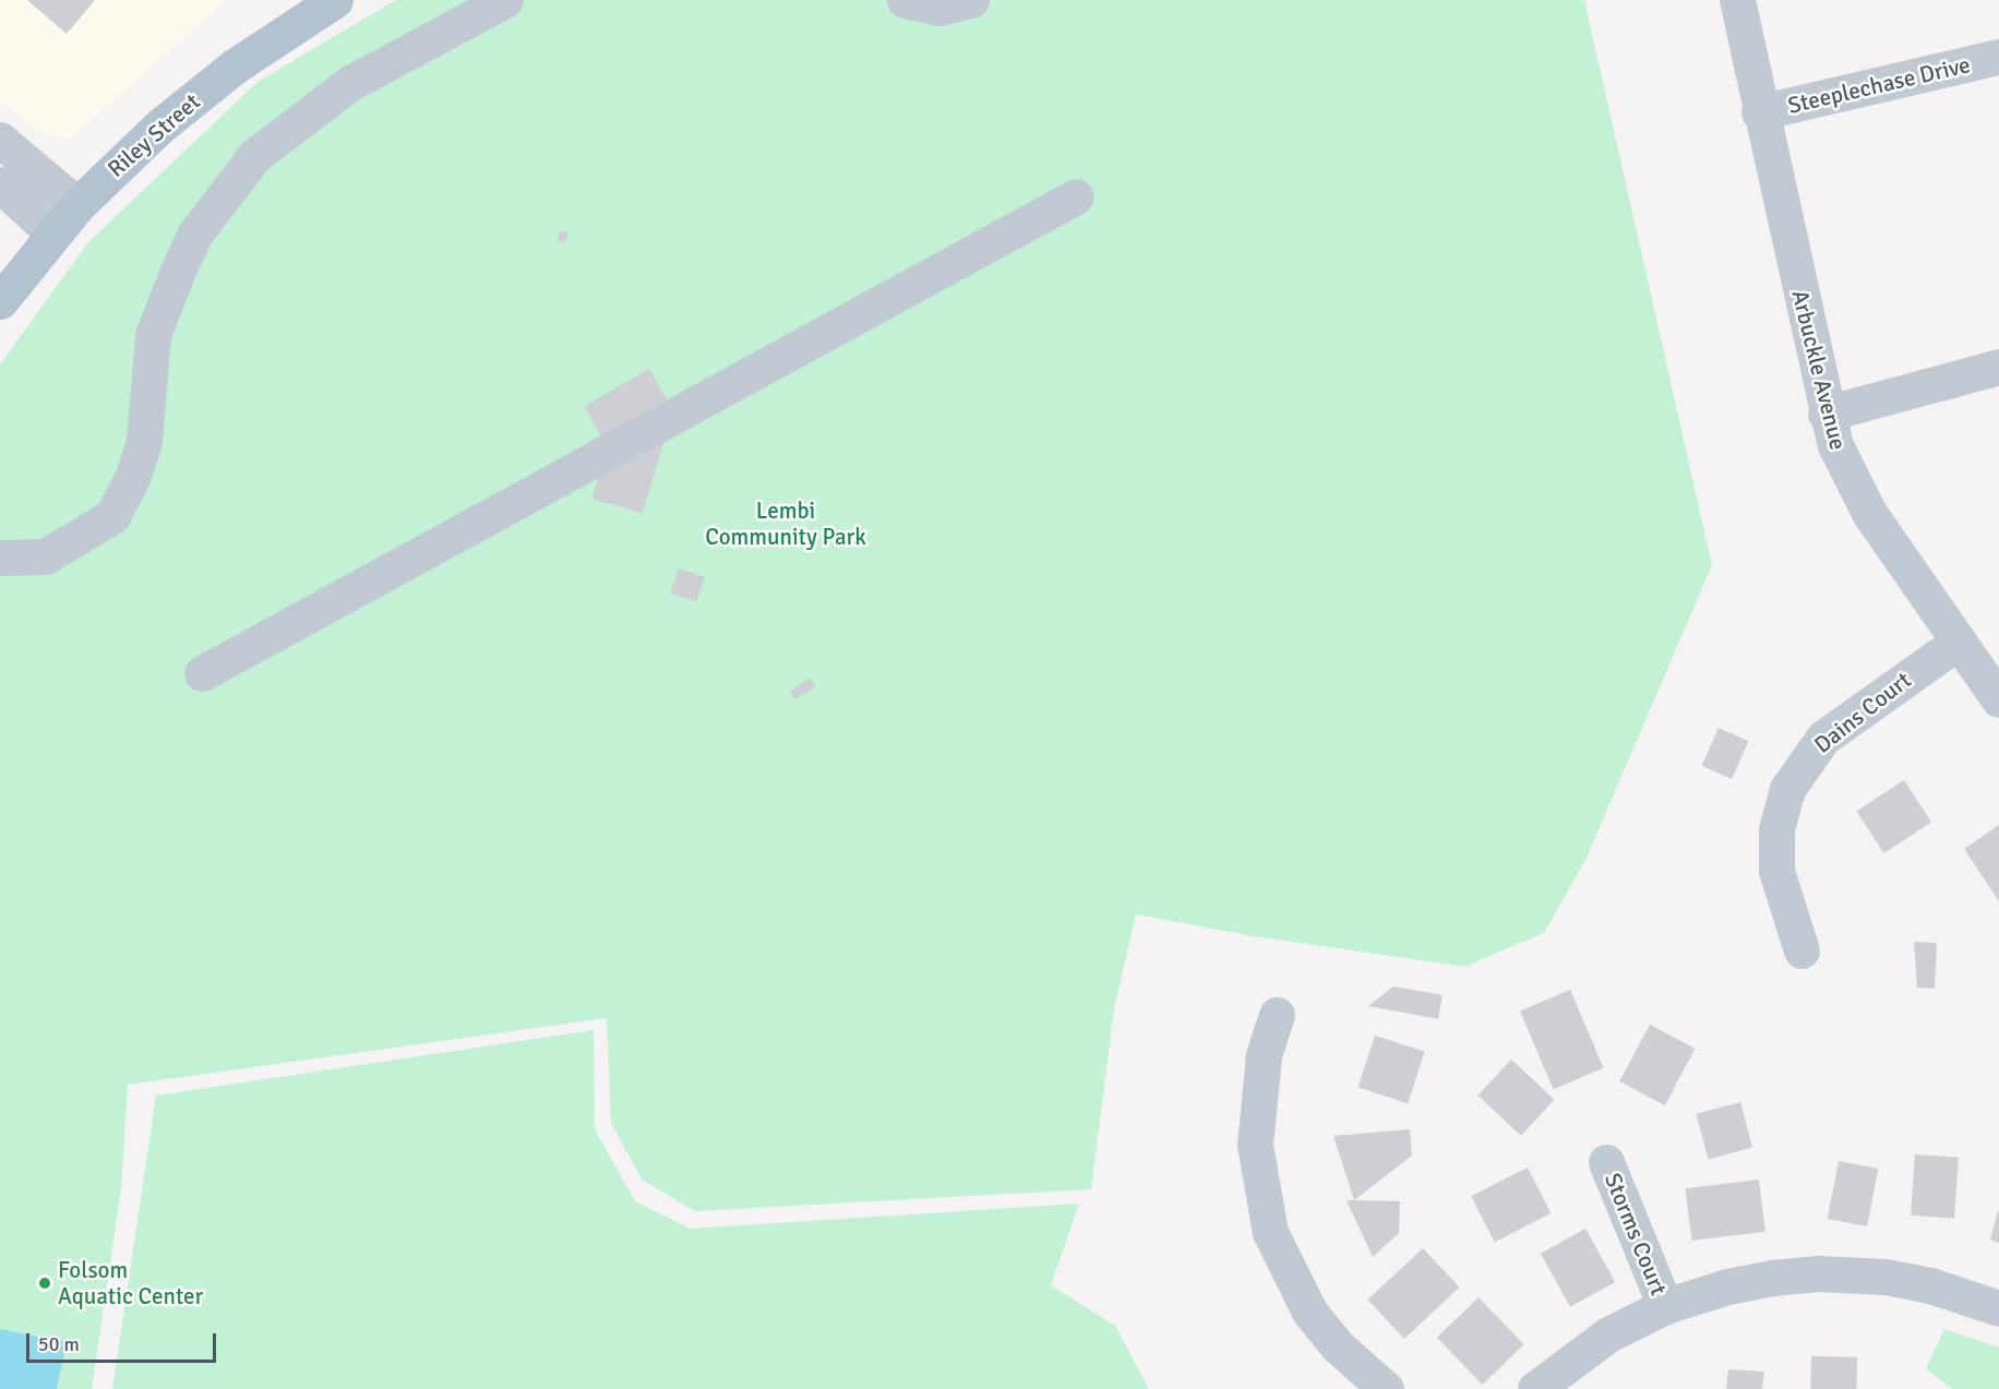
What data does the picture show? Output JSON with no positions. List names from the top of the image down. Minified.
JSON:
{"streets":{"main road":["Riley Street"],"street":["Steeplechase Drive","Arbuckle Avenue","Dains Court","Storms Court"]},"crossings":[["Steeplechase Drive","Arbuckle Avenue"],["Arbuckle Avenue","Dains Court"]],"parks":["Lembi Community Park"],"places":["Folsom Aquatic Center"],"scale_bar":"50 m"}
